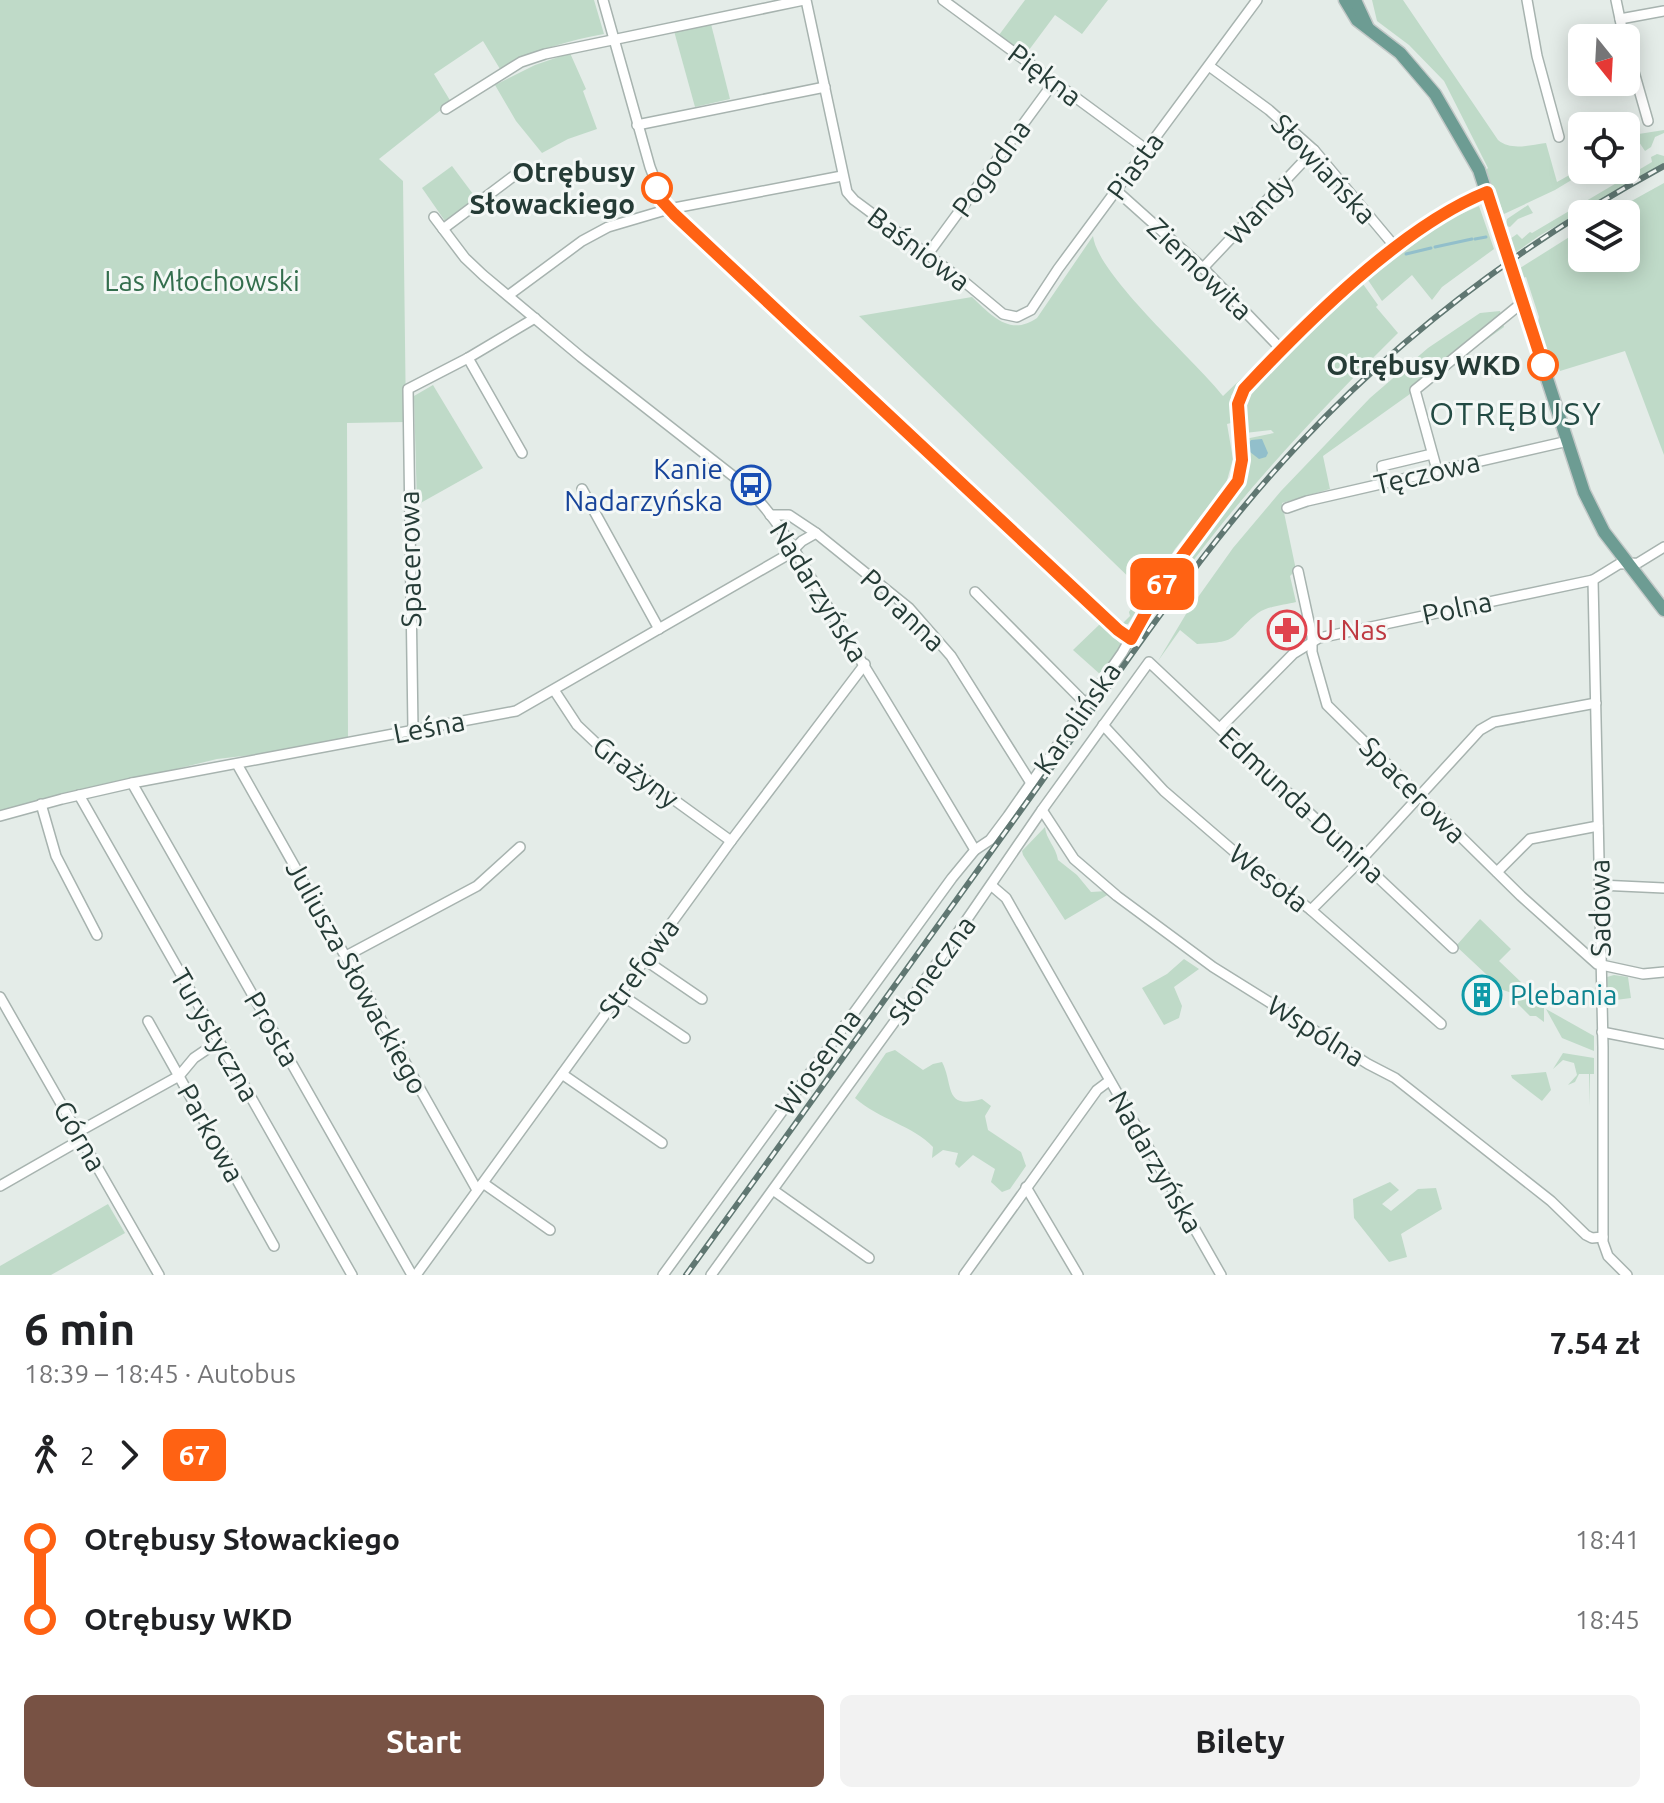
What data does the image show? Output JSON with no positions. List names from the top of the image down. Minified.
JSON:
{"streets":{"street":["Piękna","Piasta","Pogodna","Słowiańska","Wandy","Baśniowa","Ziemowita","Tęczowa","Spacerowa","Nadarzyńska","Polna","Poranna","Karolińska","Leśna","Grażyny","Edmunda Dunina","Wesoła","Sadowa","Strefowa","Słoneczna","Juliusza Słowackiego","Prosta","Wspólna","Turystyczna","Wiosenna","Parkowa","Górna"]},"crossings":[["Piękna","Piasta"],["Piękna","Pogodna"],["Piasta","Słowiańska"],["Piasta","Baśniowa"],["Piasta","Ziemowita"],["Pogodna","Baśniowa"],["Słowiańska","Wandy"],["Słowiańska","Karolińska"],["Wandy","Ziemowita"],["Ziemowita","Karolińska"],["Spacerowa","Polna"],["Spacerowa","Leśna"],["Spacerowa","Sadowa"],["Nadarzyńska","Poranna"],["Nadarzyńska","Karolińska"],["Nadarzyńska","Leśna"],["Nadarzyńska","Strefowa"],["Nadarzyńska","Słoneczna"],["Nadarzyńska","Wiosenna"],["Polna","Edmunda Dunina"],["Polna","Sadowa"],["Poranna","Karolińska"],["Poranna","Leśna"],["Karolińska","Wiosenna"],["Leśna","Grażyny"],["Leśna","Juliusza Słowackiego"],["Leśna","Prosta"],["Leśna","Turystyczna"],["Grażyny","Strefowa"],["Edmunda Dunina","Słoneczna"],["Wesoła","Słoneczna"],["Sadowa","Wspólna"],["Strefowa","Juliusza Słowackiego"],["Strefowa","Prosta"],["Słoneczna","Wspólna"]],"districts":["OTRĘBUSY"],"parks":["Las Młochowski"],"places":{"other":["Otrębusy Słowackiego","Otrębusy WKD"],"bus stop":["Kanie Nadarzyńska"],"pharmacy":["U Nas"],"building":["Plebania"]},"lines":["bus line 67"],"north":"bottom","page":{"on_map":"67","heading":["6 min","18:39 – 18:45 · Autobus","7.54 zł"],"legs":["2","67"],"list":[{"name":"Otrębusy Słowackiego","value":"18:41"},{"name":"Otrębusy WKD","value":"18:45"}],"buttons":["Start","Bilety"]}}
